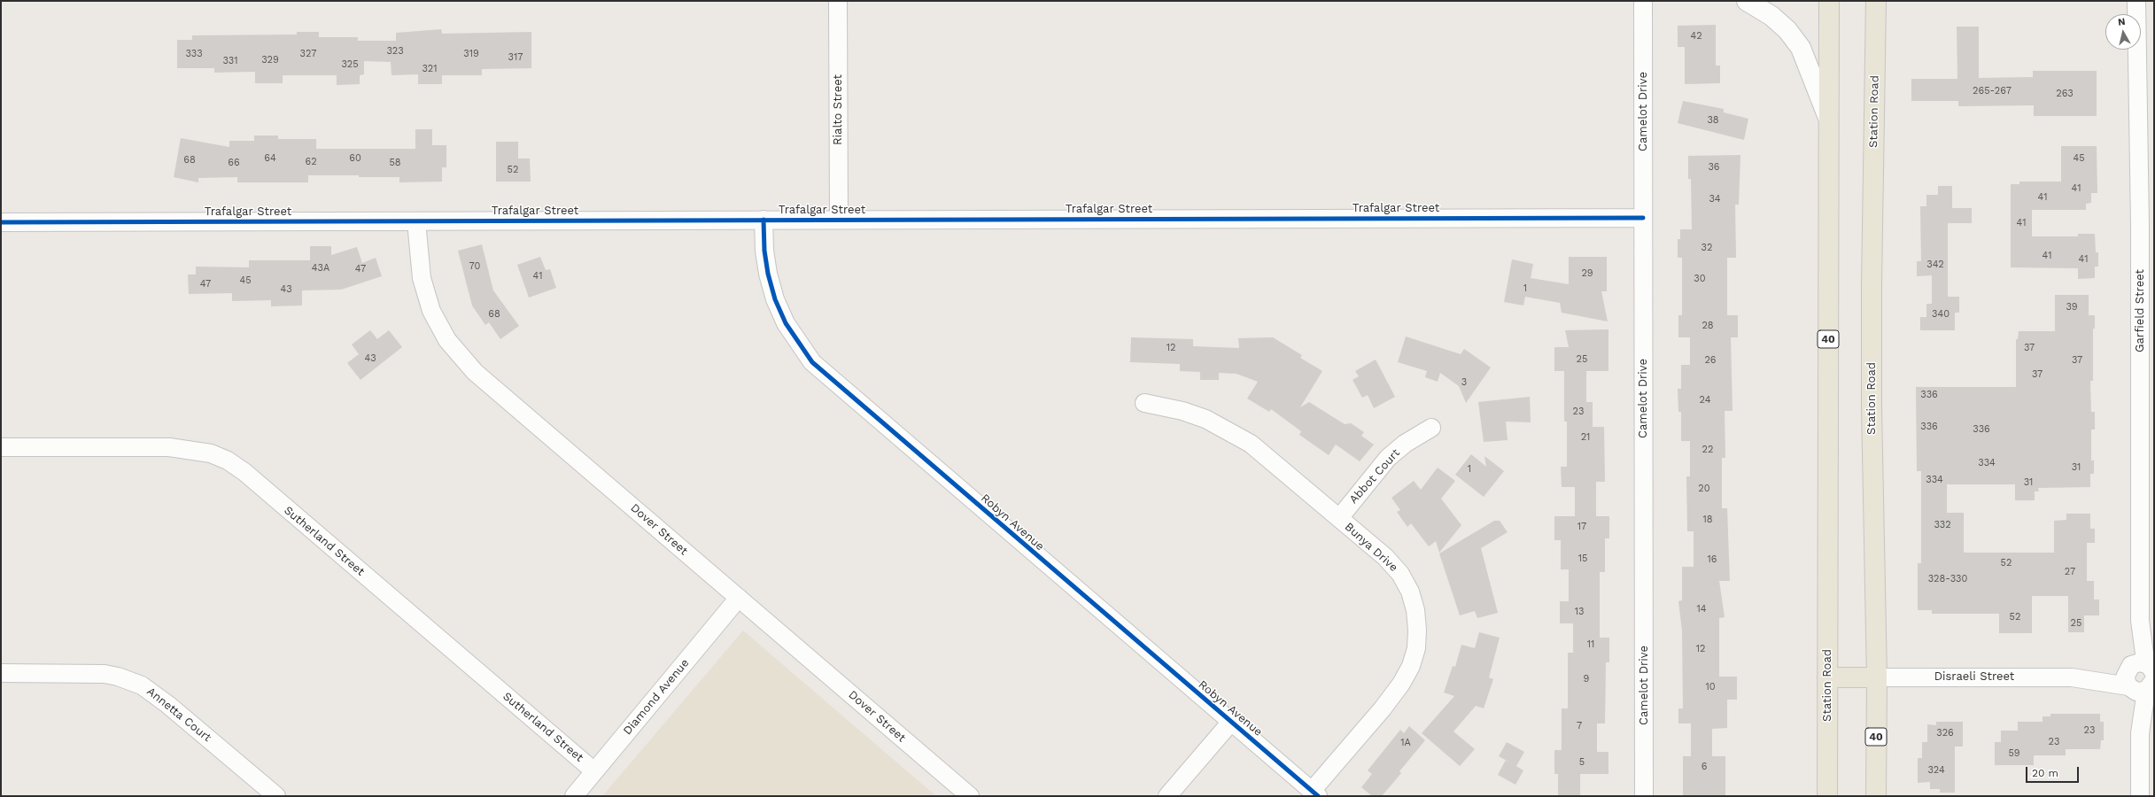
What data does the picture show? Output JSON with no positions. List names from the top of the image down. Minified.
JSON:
{"streets":{"main road":["Station Road","40"],"street":["Rialto Street","Camelot Drive","Trafalgar Street","Garfield Street","Abbot Court","Robyn Avenue","Dover Street","Sutherland Street","Bunya Drive","Disraeli Street","Diamond Avenue","Annetta Court"]},"crossings":[["Rialto Street","Trafalgar Street"],["Camelot Drive","Trafalgar Street"],["Station Road","Disraeli Street"],["Trafalgar Street","Robyn Avenue"],["Trafalgar Street","Dover Street"],["Garfield Street","Disraeli Street"],["Abbot Court","Bunya Drive"],["Robyn Avenue","Bunya Drive"],["Dover Street","Diamond Avenue"],["Sutherland Street","Diamond Avenue"]],"house_numbers":["42","323","333","327","319","317","329","331","325","321","265-267","263","38","64","60","45","68","62","66","58","36","52","41","41","34","41","32","41","41","342","70","43A","47","29","41","30","45","47","1","43","39","68","340","28","12","37","43","25","26","37","37","3","336","24","23","336","336","21","22","334","31","1","334","31","20","18","332","17","15","16","52","27","328-330","14","13","52","25","11","12","9","10","7","23","326","23","1A","59","5","6","324"],"scale_bar":"20 m","north":"top"}
